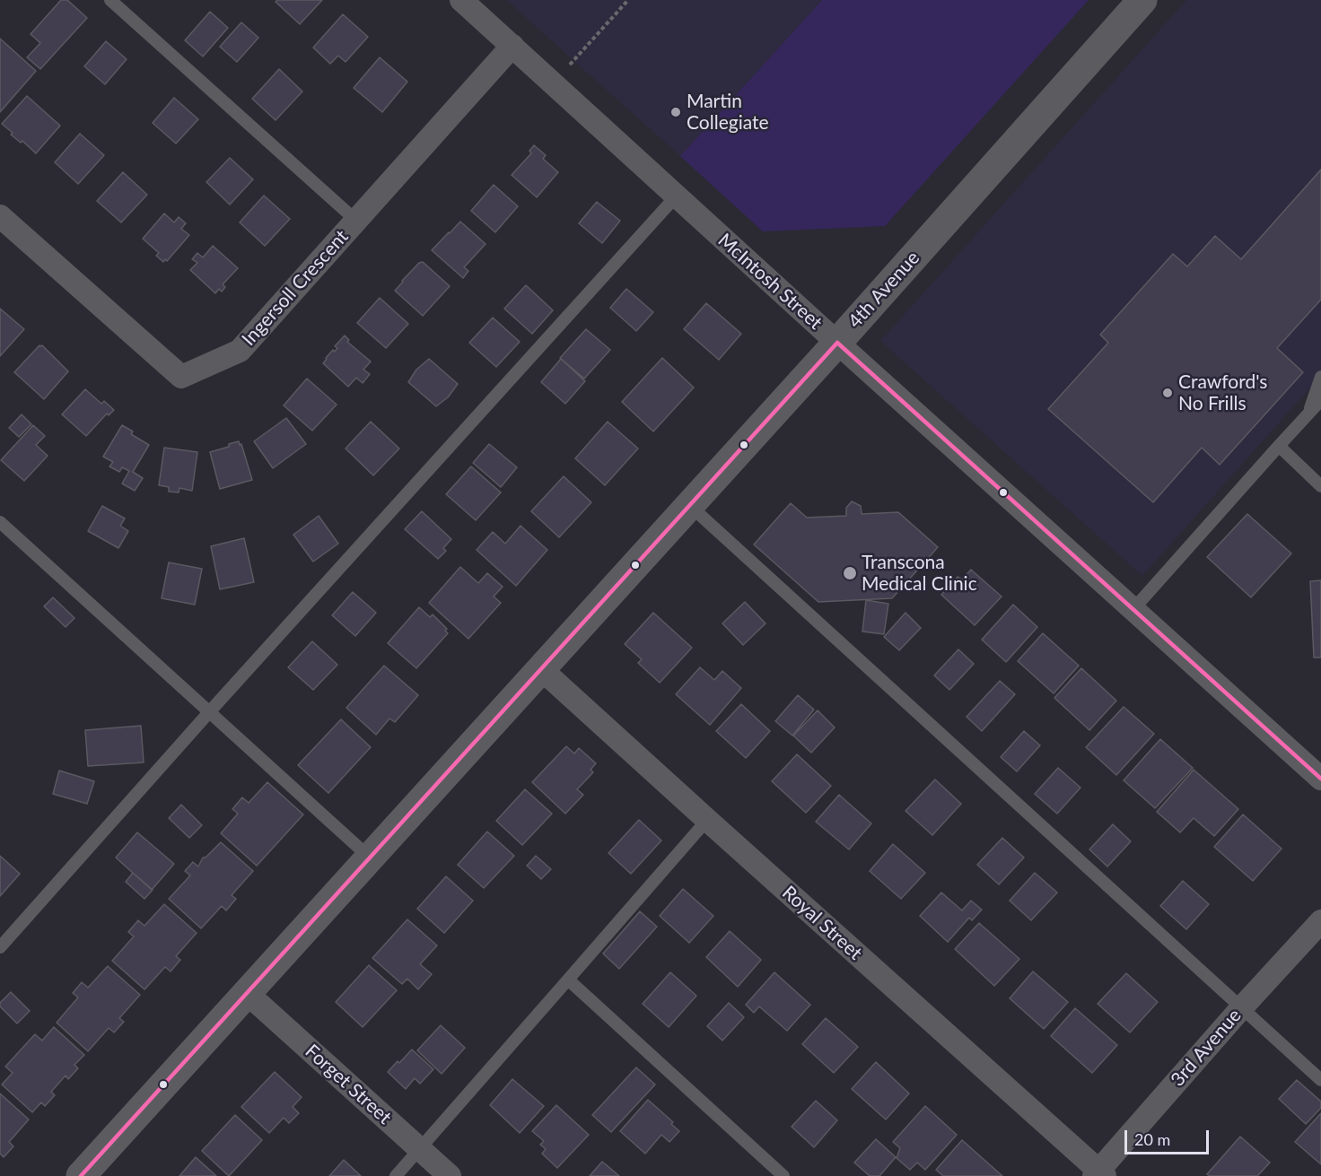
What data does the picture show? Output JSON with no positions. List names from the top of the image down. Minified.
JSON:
{"streets":{"street":["McIntosh Street","Ingersoll Crescent","4th Avenue","Royal Street","3rd Avenue","Forget Street"]},"crossings":[["McIntosh Street","Ingersoll Crescent"],["McIntosh Street","4th Avenue"],["4th Avenue","Royal Street"],["4th Avenue","Forget Street"],["Royal Street","3rd Avenue"]],"places":["Martin Collegiate","Crawford's No Frills","Transcona Medical Clinic"],"scale_bar":"20 m"}
